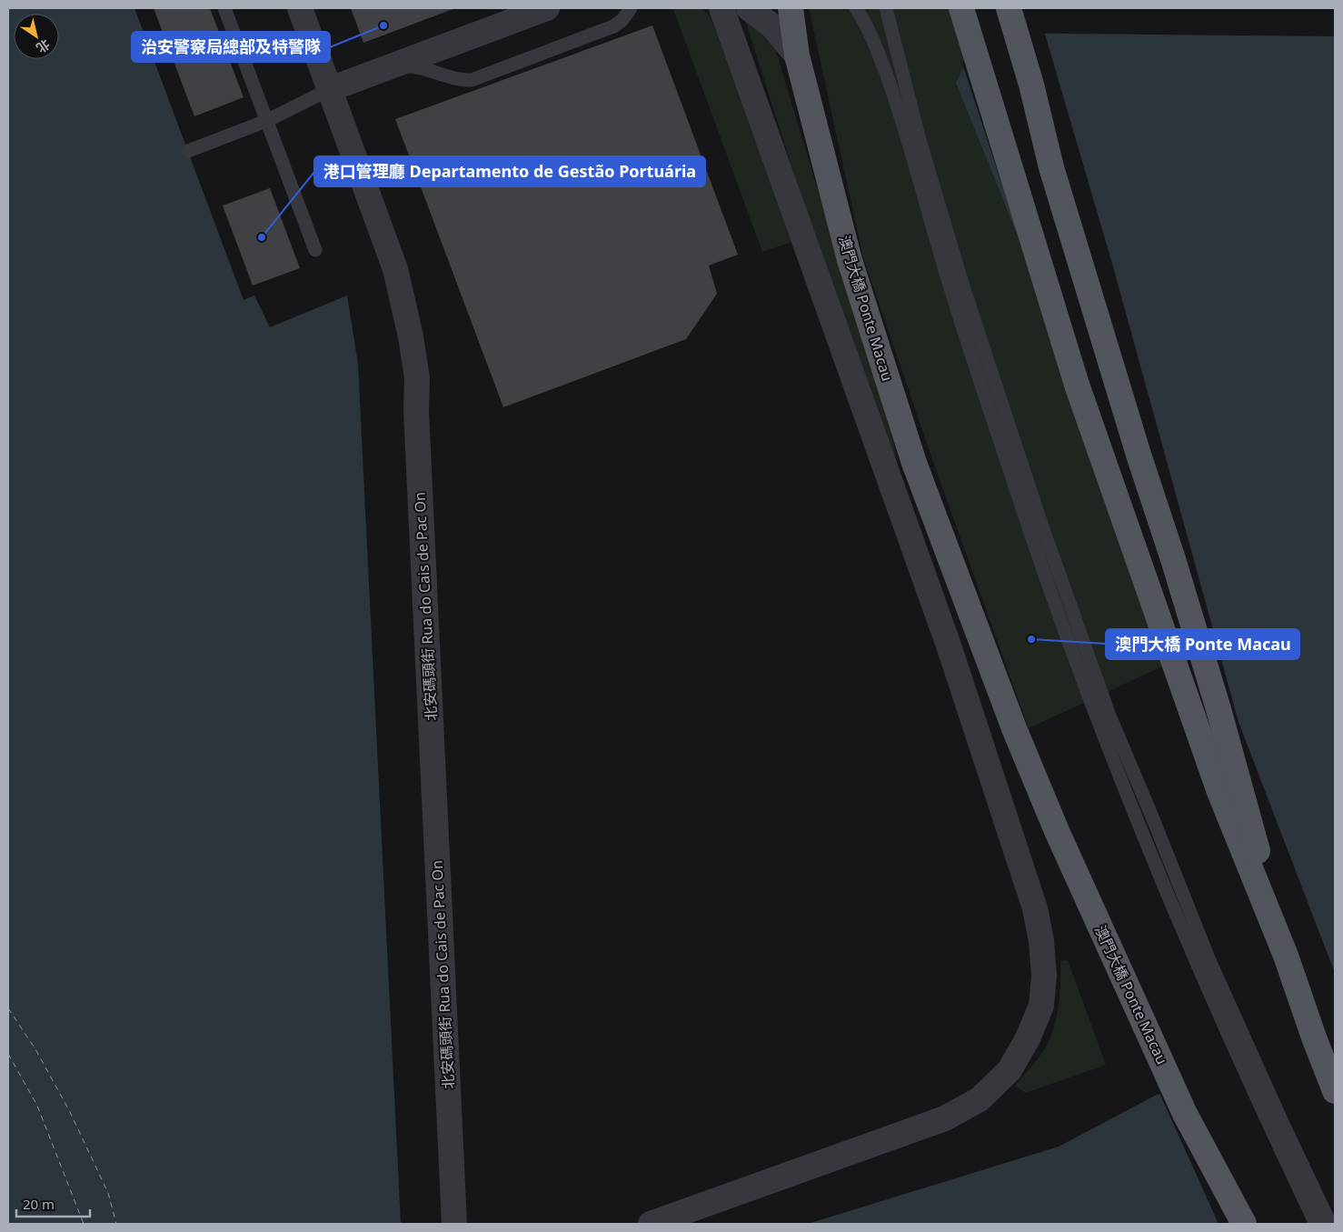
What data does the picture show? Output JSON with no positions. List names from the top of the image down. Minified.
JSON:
{"streets":{"main road":["澳門大橋 Ponte Macau"],"street":["北安碼頭街 Rua do Cais de Pac On"]},"places":["治安警察局總部及特警隊","港口管理廳 Departamento de Gestão Portuária","澳門大橋 Ponte Macau"],"scale_bar":"20 m","north":"bottom right"}
